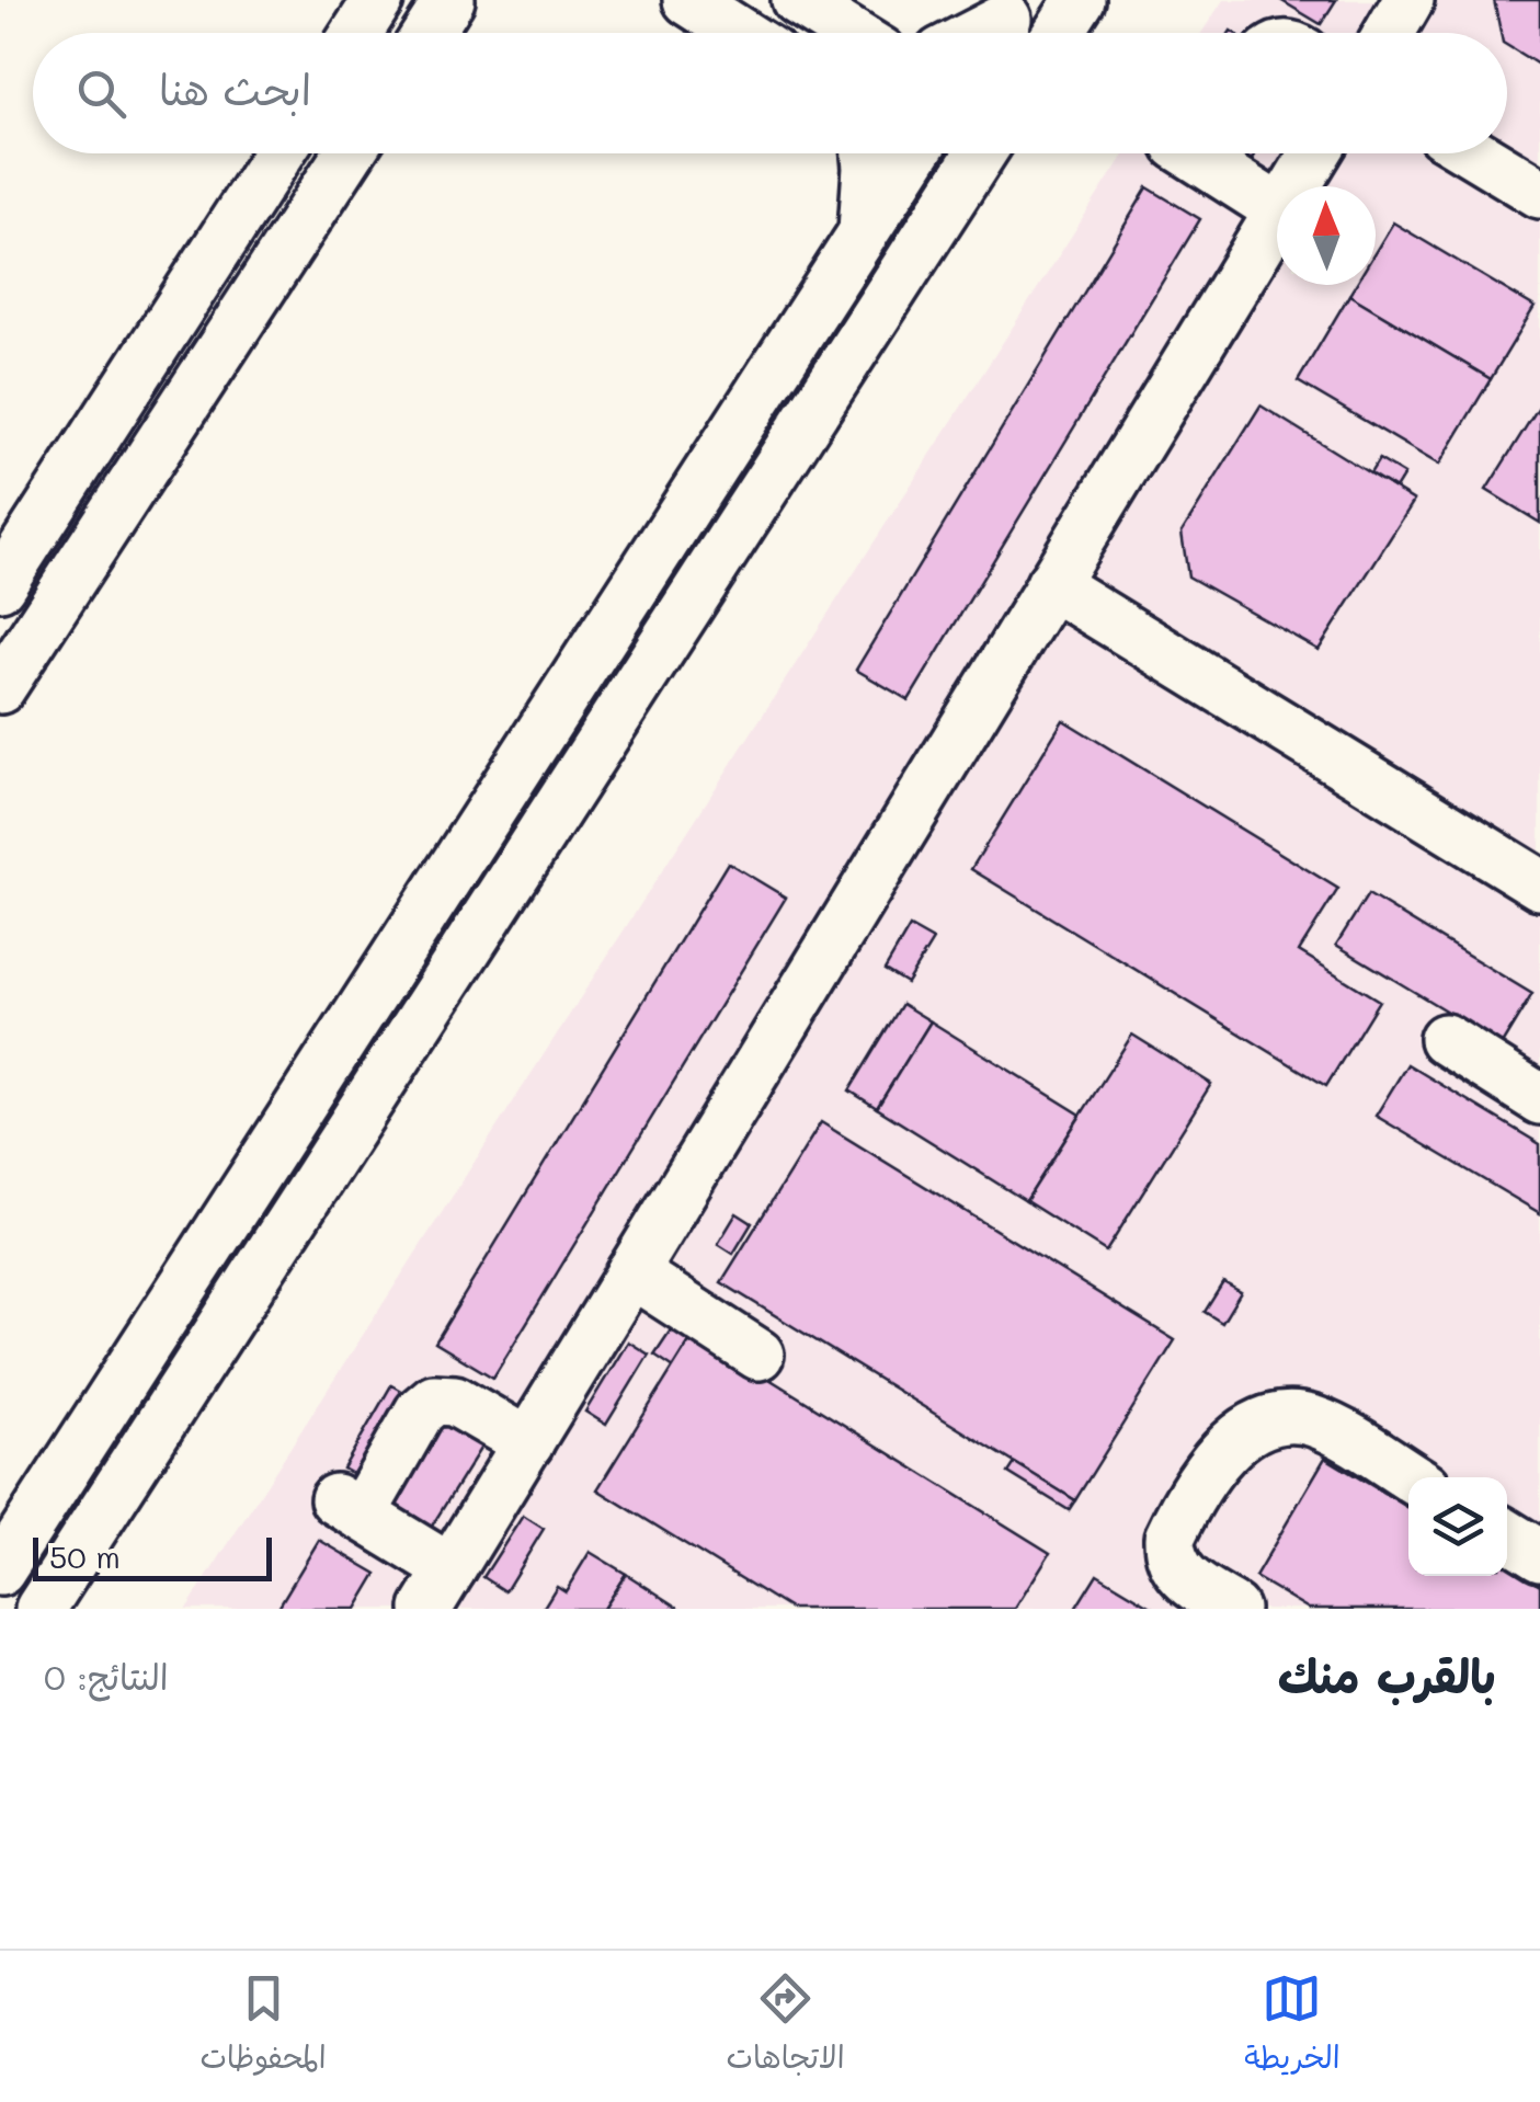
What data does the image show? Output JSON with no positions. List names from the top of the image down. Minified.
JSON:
{"scale_bar":"50 m","north":"top","page":{"search":"ابحث هنا","scale":"50 m","heading":["بالقرب منك","النتائج: 0"],"nav":["الخريطة","الاتجاهات","المحفوظات"]}}
